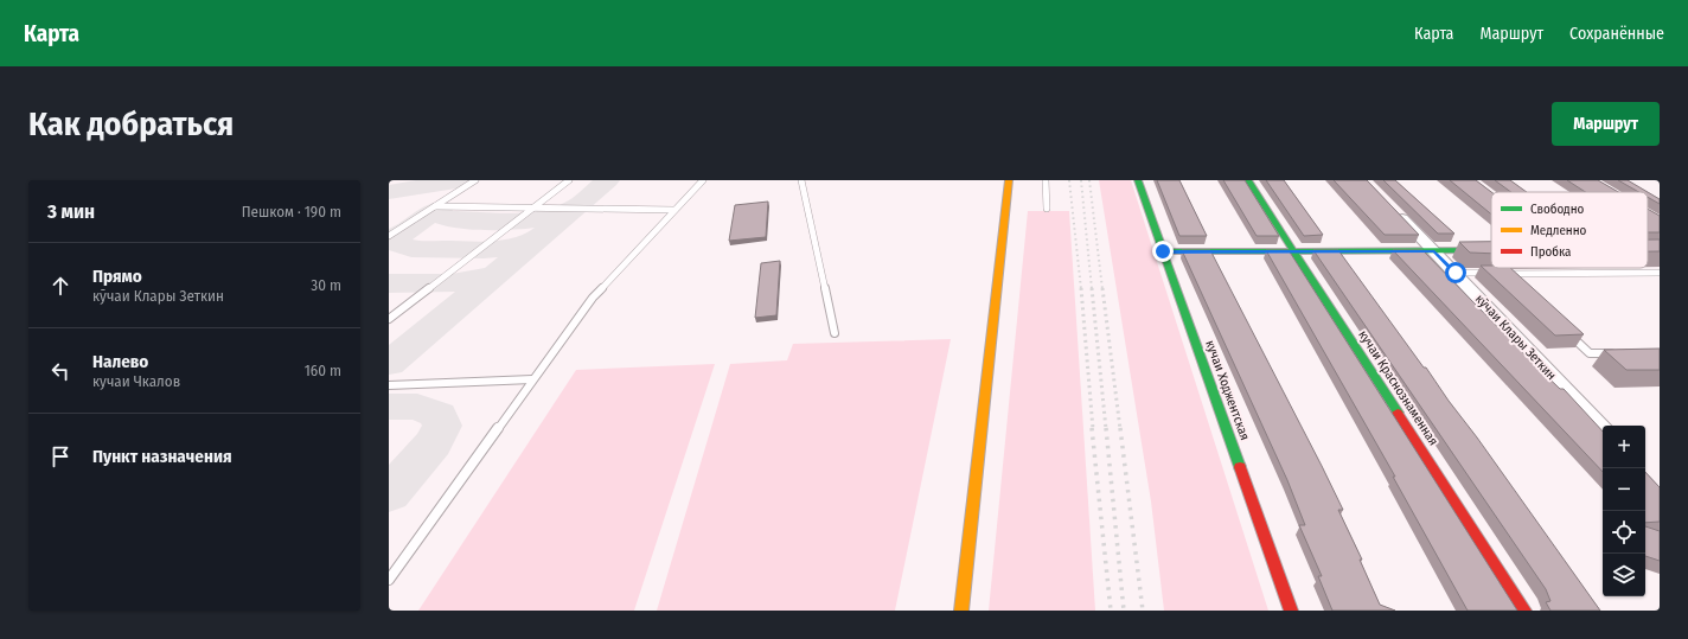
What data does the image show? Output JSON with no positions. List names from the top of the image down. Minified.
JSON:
{"streets":{"street":["кӯчаи Клары Зеткин","кучаи Краснознаменная","кучаи Ходжентская"]},"legend":["Свободно","Медленно","Пробка"],"page":{"header":"Карта","nav":["Карта","Маршрут","Сохранённые"],"buttons":"Маршрут","title":"Как добраться","heading":["3 мин","Пешком · 190 m"],"list":[["Прямо","кӯчаи Клары Зеткин","30 m"],["Налево","кучаи Чкалов","160 m"],"Пункт назначения"],"map_buttons":["+","−"]}}
